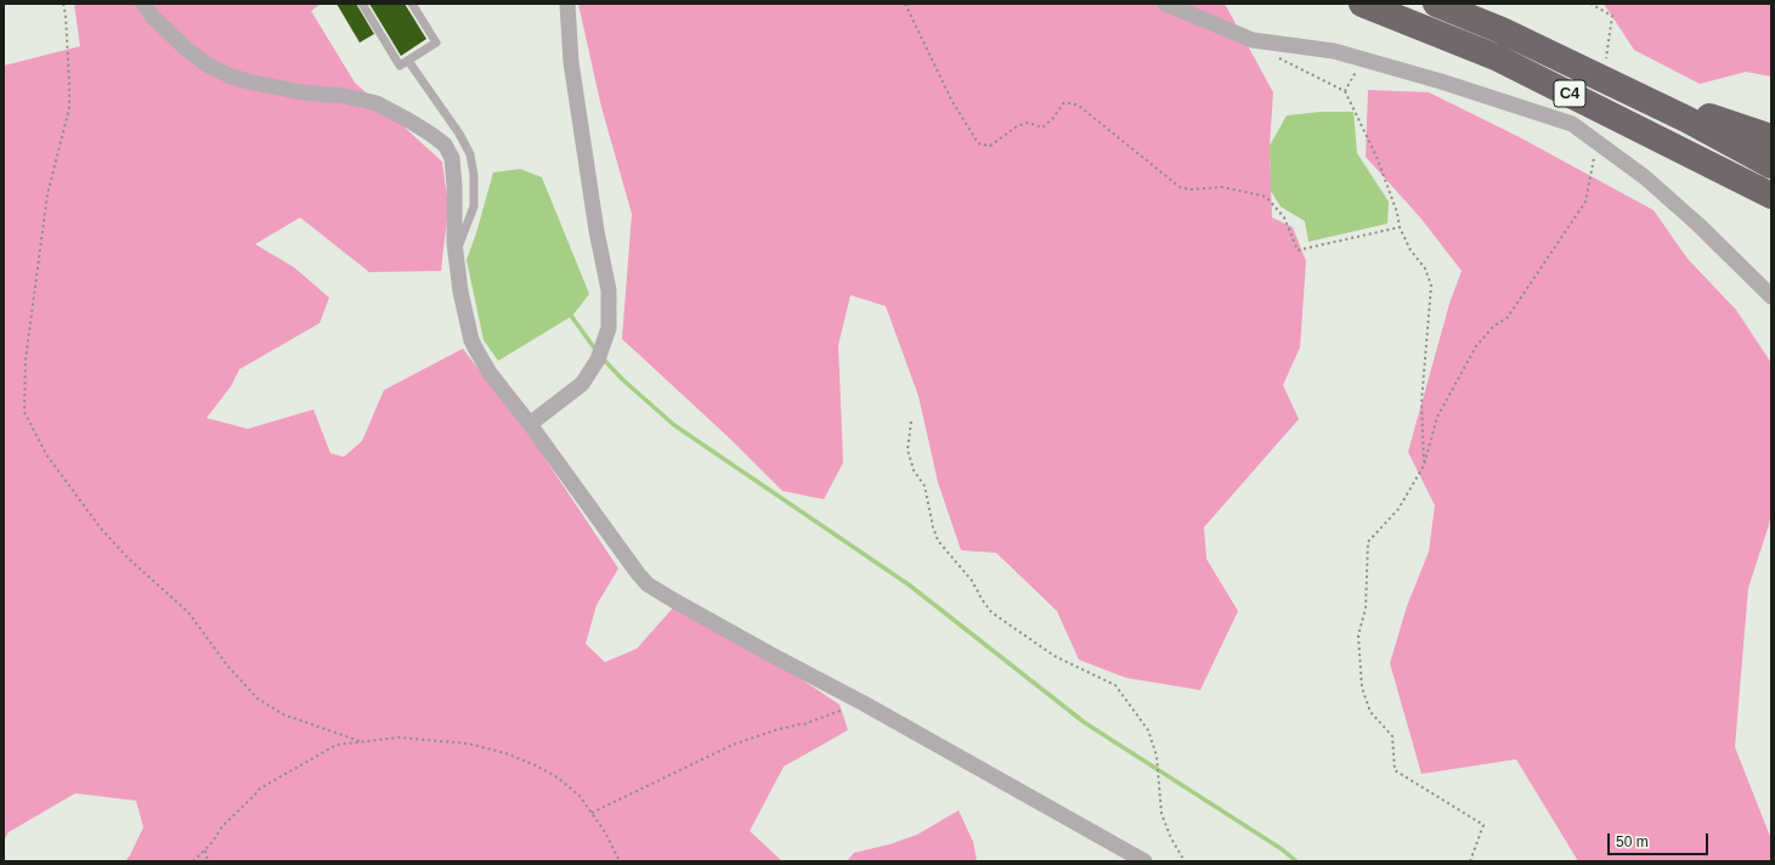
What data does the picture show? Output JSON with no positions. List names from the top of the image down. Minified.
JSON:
{"streets":{"highway":["C4"]},"scale_bar":"50 m"}
